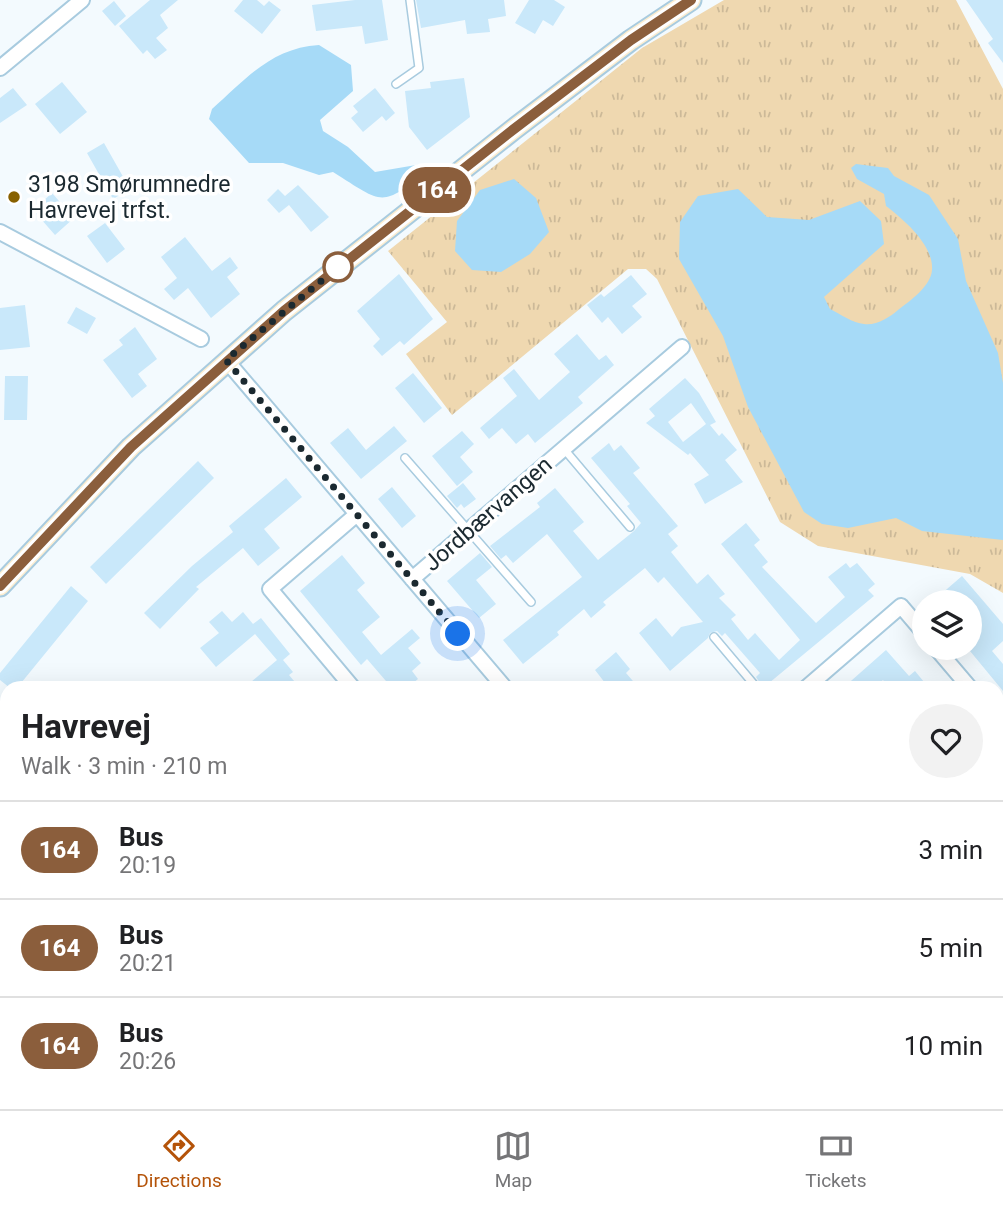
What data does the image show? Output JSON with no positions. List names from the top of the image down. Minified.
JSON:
{"streets":{"street":["Jordbærvangen"]},"places":["3198 Smørumnedre Havrevej trfst."],"lines":["bus line 164"],"page":{"on_map":"164","heading":["Havrevej","Walk · 3 min · 210 m"],"list":[{"mark":"164","name":"Bus","note":"20:19","value":"3 min"},{"mark":"164","name":"Bus","note":"20:21","value":"5 min"},{"mark":"164","name":"Bus","note":"20:26","value":"10 min"}],"tabs":["Directions","Map","Tickets"]}}
